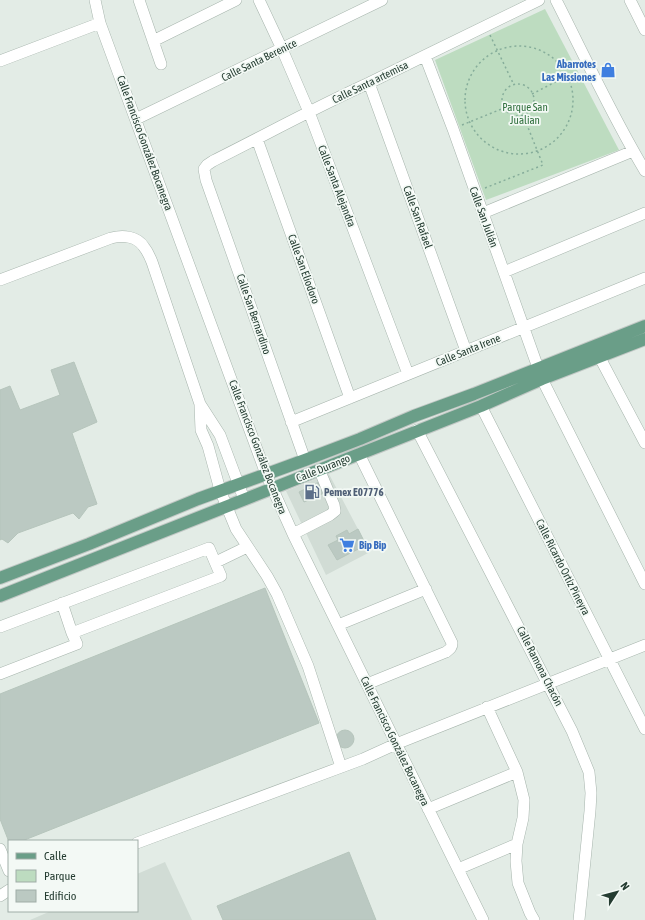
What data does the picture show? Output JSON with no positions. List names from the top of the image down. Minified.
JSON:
{"streets":{"main road":["Calle Durango"],"street":["Calle Santa Berenice","Calle Santa artemisa","Calle Francisco González Bocanegra","Calle Santa Alejandra","Calle San Rafael","Calle San Julián","Calle San Eliodoro","Calle San Bernardino","Calle Santa Irene","Calle Ricardo Ortiz Pineyra","Calle Ramona Chacón"]},"crossings":[["Calle Santa Berenice","Calle Francisco González Bocanegra"],["Calle Santa Berenice","Calle Santa Alejandra"],["Calle Santa artemisa","Calle Santa Alejandra"],["Calle Santa artemisa","Calle San Rafael"],["Calle Santa artemisa","Calle San Julián"],["Calle Santa artemisa","Calle San Eliodoro"],["Calle Santa artemisa","Calle San Bernardino"],["Calle Francisco González Bocanegra","Calle Durango"],["Calle Santa Alejandra","Calle Santa Irene"],["Calle San Rafael","Calle Santa Irene"],["Calle San Julián","Calle Santa Irene"],["Calle San Julián","Calle Durango"],["Calle San Eliodoro","Calle Santa Irene"],["Calle San Bernardino","Calle Santa Irene"],["Calle San Bernardino","Calle Durango"],["Calle Durango","Calle Ricardo Ortiz Pineyra"],["Calle Durango","Calle Ramona Chacón"]],"parks":["Parque San Jualian"],"places":{"shop":["Abarrotes Las Missiones"],"fuel station":["Pemex E07776"],"supermarket":["Bip Bip"]},"legend":["Calle","Parque","Edificio"],"north":"top right"}
